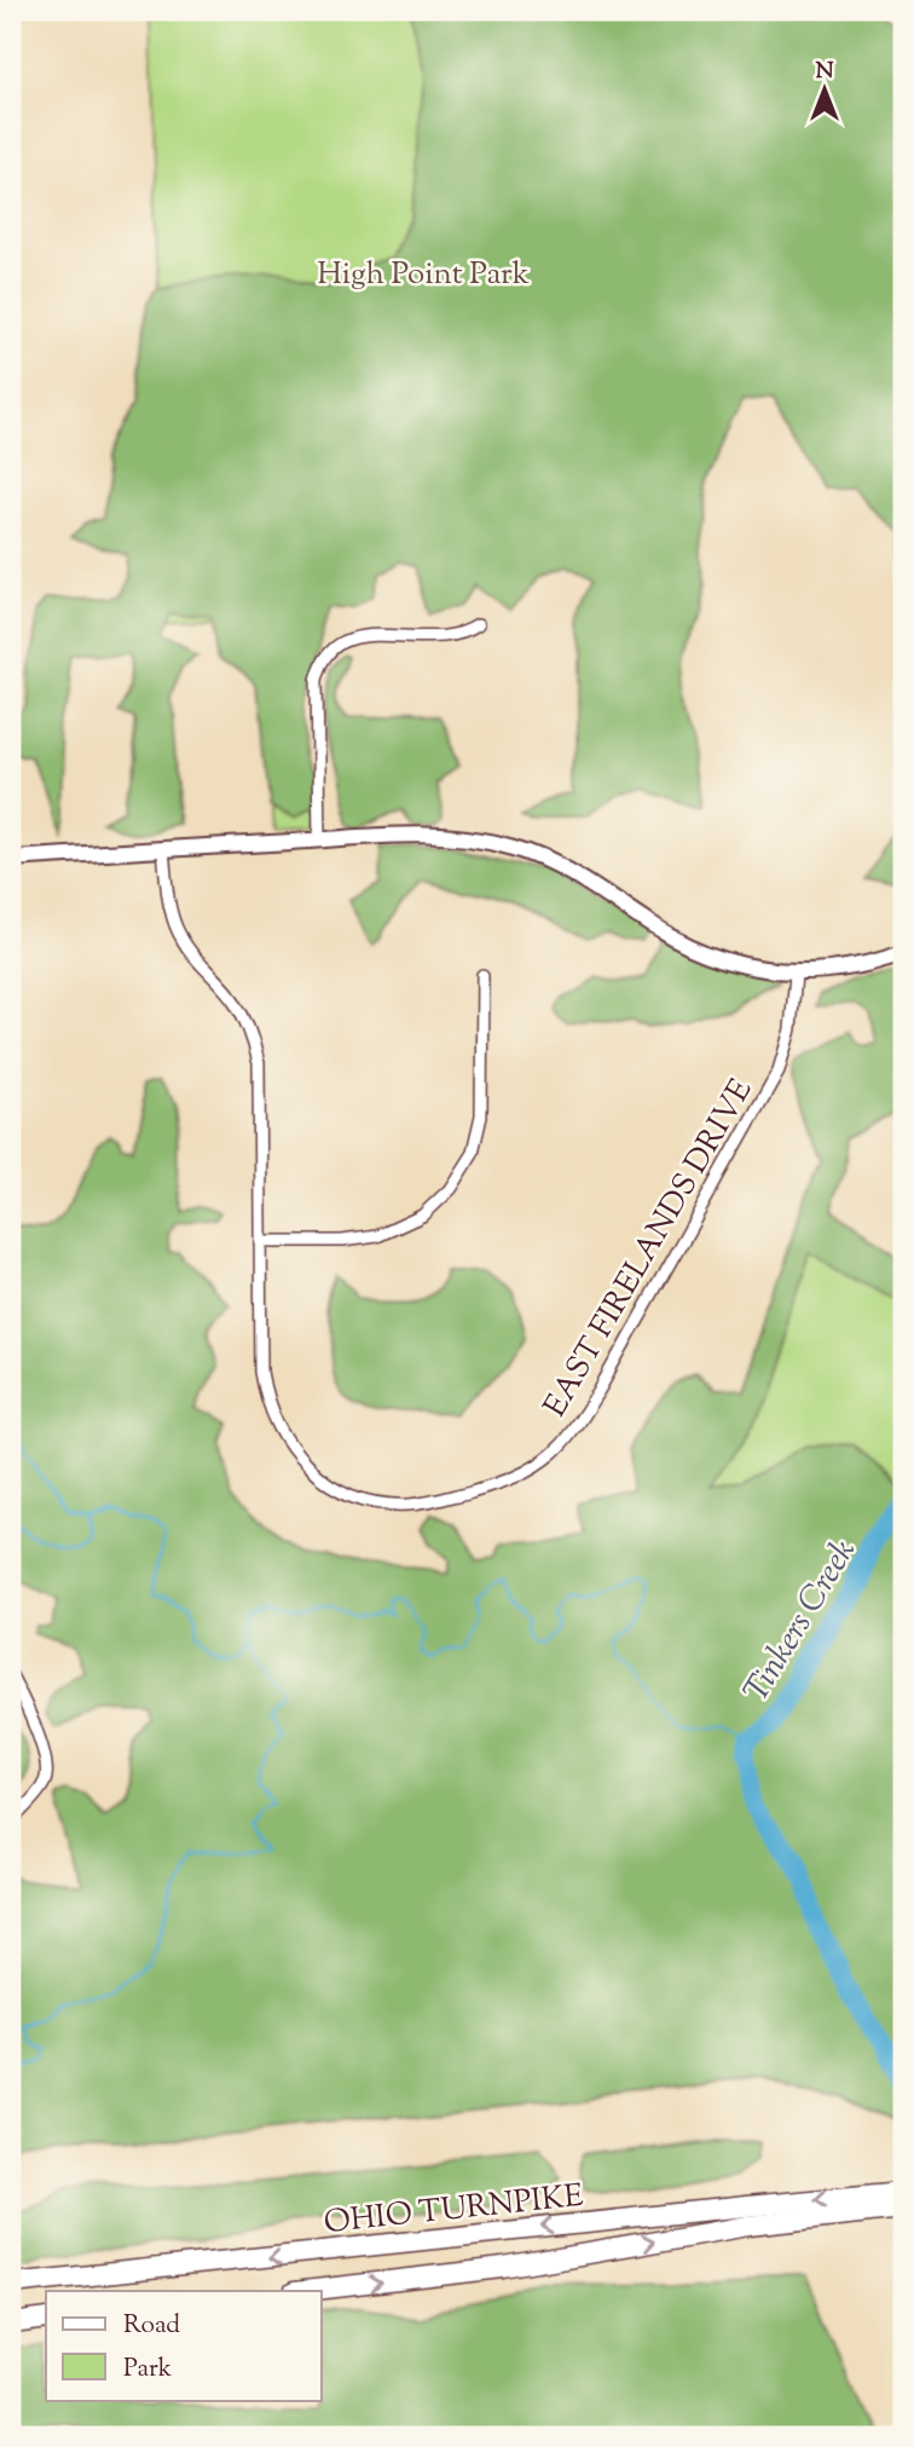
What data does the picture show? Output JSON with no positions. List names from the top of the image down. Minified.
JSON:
{"streets":{"highway":["OHIO TURNPIKE"],"street":["EAST FIRELANDS DRIVE"]},"water":["Tinkers Creek"],"parks":["High Point Park"],"legend":["Road","Park"],"north":"top"}
